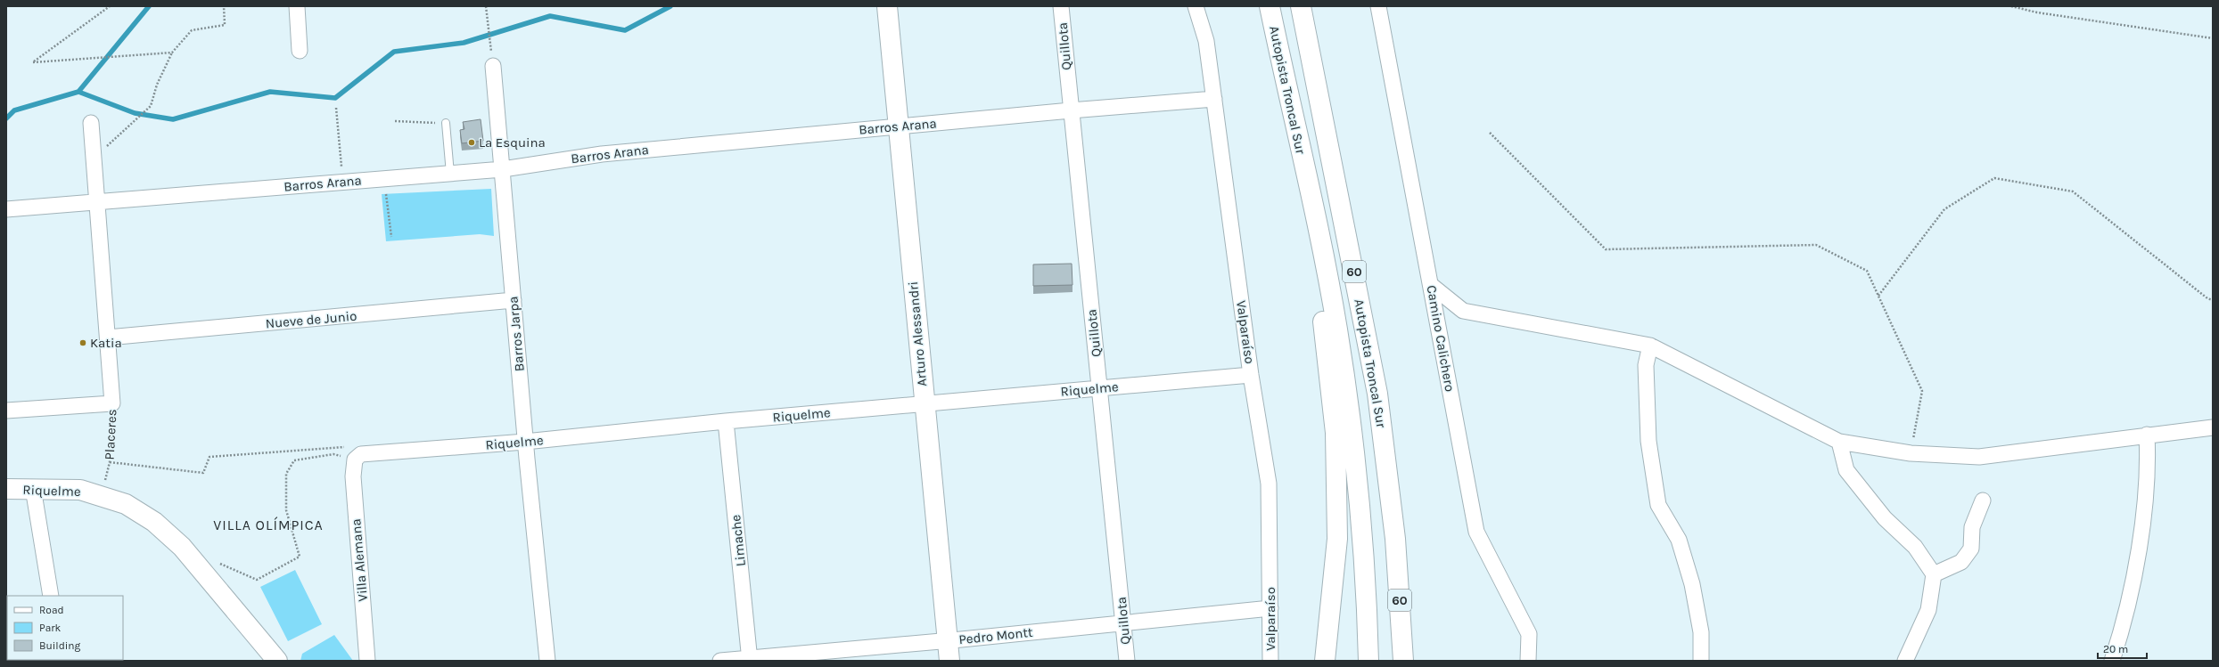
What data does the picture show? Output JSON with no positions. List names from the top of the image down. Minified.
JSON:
{"streets":{"main road":["Autopista Troncal Sur","60","Arturo Alessandri","Riquelme"],"street":["Quillota","Barros Arana","Nueve de Junio","Valparaíso","Barros Jarpa","Camino Calichero","Placeres","Limache","Villa Alemana","Pedro Montt"]},"crossings":[["Quillota","Barros Arana"],["Quillota","Riquelme"],["Quillota","Pedro Montt"],["Barros Arana","Valparaíso"],["Barros Arana","Barros Jarpa"],["Barros Arana","Arturo Alessandri"],["Barros Arana","Placeres"],["Nueve de Junio","Barros Jarpa"],["Nueve de Junio","Placeres"],["Valparaíso","Riquelme"],["Valparaíso","Pedro Montt"],["Barros Jarpa","Riquelme"],["Arturo Alessandri","Riquelme"],["Arturo Alessandri","Pedro Montt"],["Riquelme","Placeres"],["Riquelme","Limache"],["Riquelme","Villa Alemana"],["Limache","Pedro Montt"]],"districts":["VILLA OLÍMPICA"],"places":["La Esquina","Katia"],"legend":["Road","Park","Building"],"scale_bar":"20 m"}
